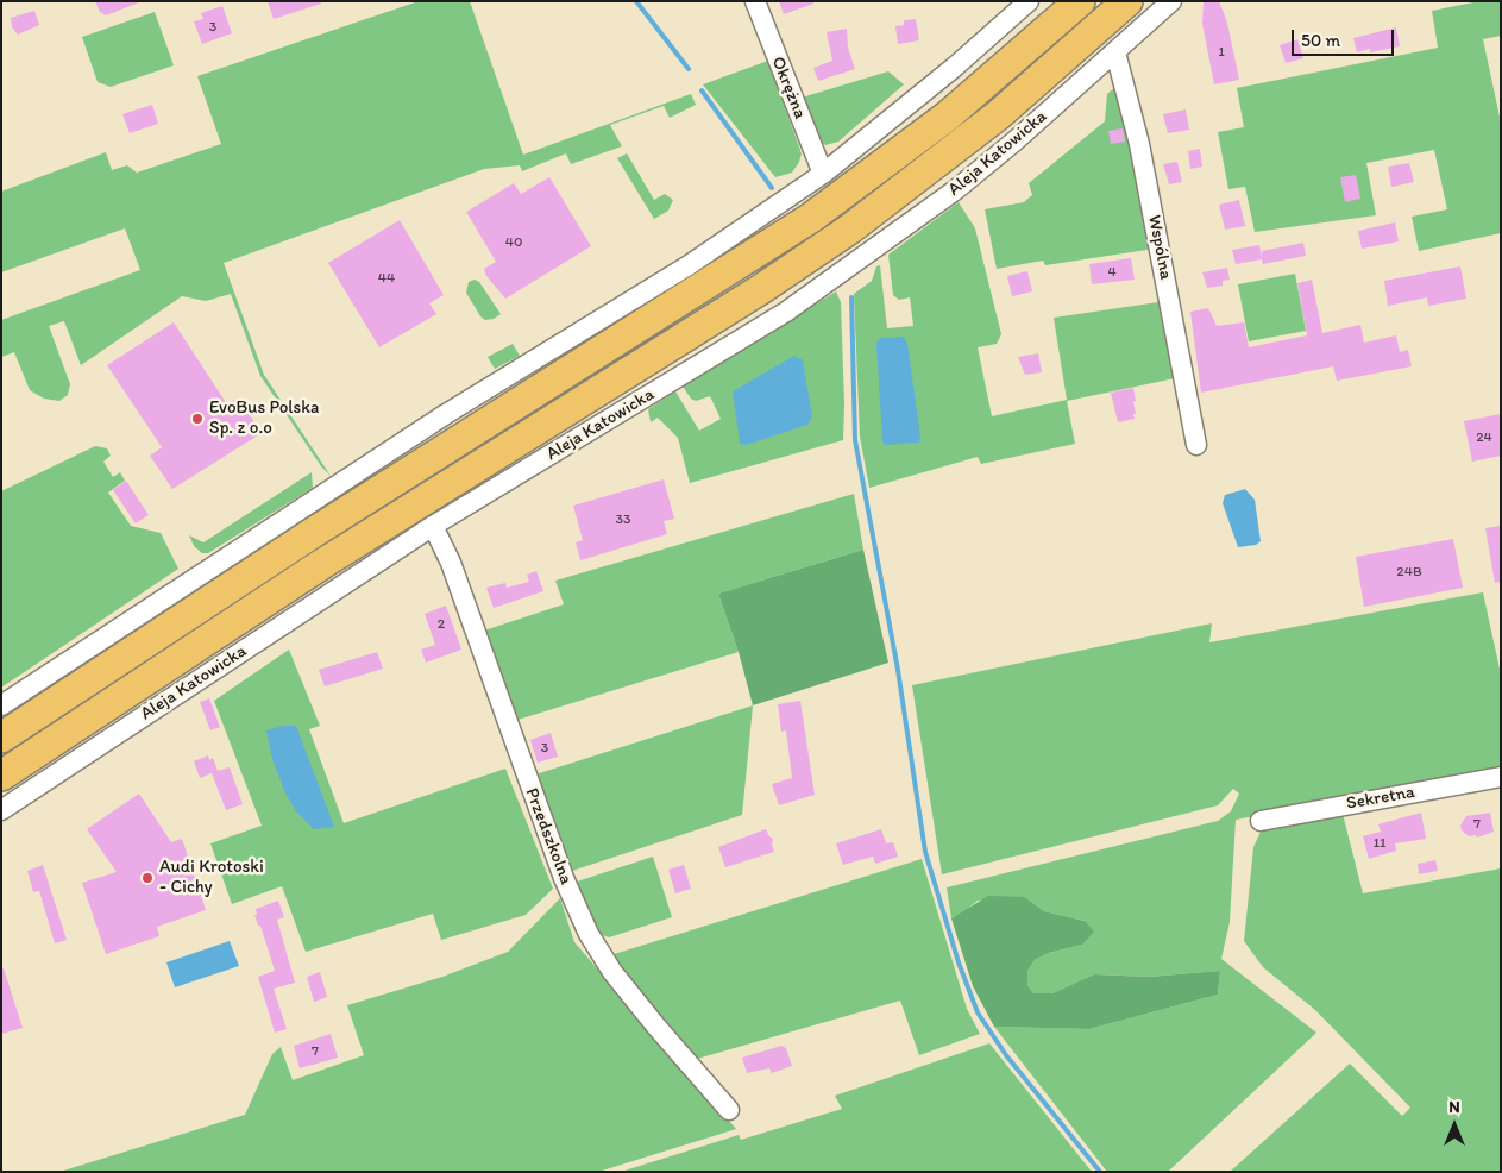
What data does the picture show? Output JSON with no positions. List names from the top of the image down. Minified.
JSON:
{"streets":{"street":["Okrężna","Aleja Katowicka","Wspólna","Sekretna","Przedszkolna"]},"crossings":[["Aleja Katowicka","Wspólna"],["Aleja Katowicka","Przedszkolna"]],"places":["EvoBus Polska Sp. z o.o","Audi Krotoski - Cichy"],"house_numbers":["3","1","40","4","44","24","33","24B","2","3","7","11","7"],"scale_bar":"50 m","north":"top"}
